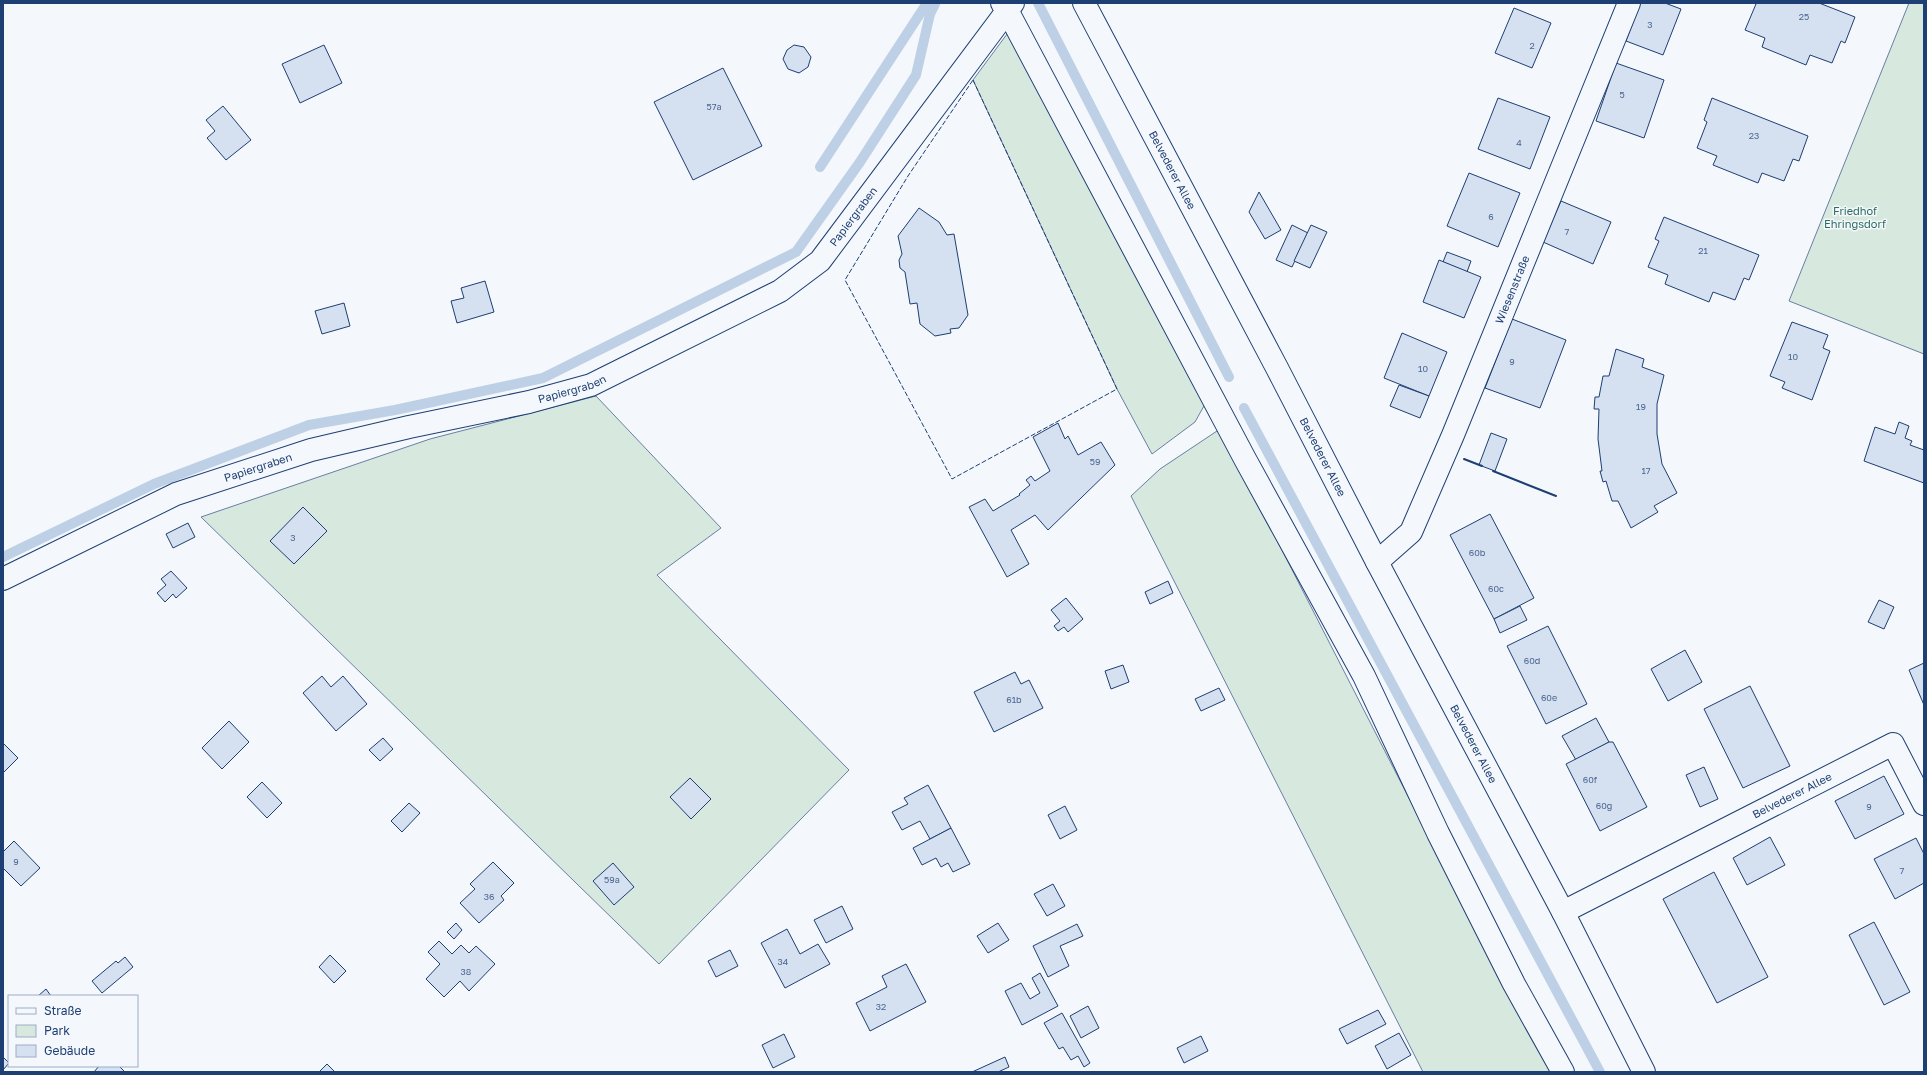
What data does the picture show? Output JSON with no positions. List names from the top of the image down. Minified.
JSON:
{"streets":{"street":["Belvederer Allee","Papiergraben","Wiesenstraße"]},"crossings":[["Belvederer Allee","Wiesenstraße"]],"parks":["Friedhof Ehringsdorf"],"house_numbers":["25","3","2","5","57a","23","4","6","7","21","10","9","10","19","59","17","3","60b","60c","60d","60e","61b","60f","60g","9","9","7","59a","36","34","38","32"],"legend":["Straße","Park","Gebäude"]}
